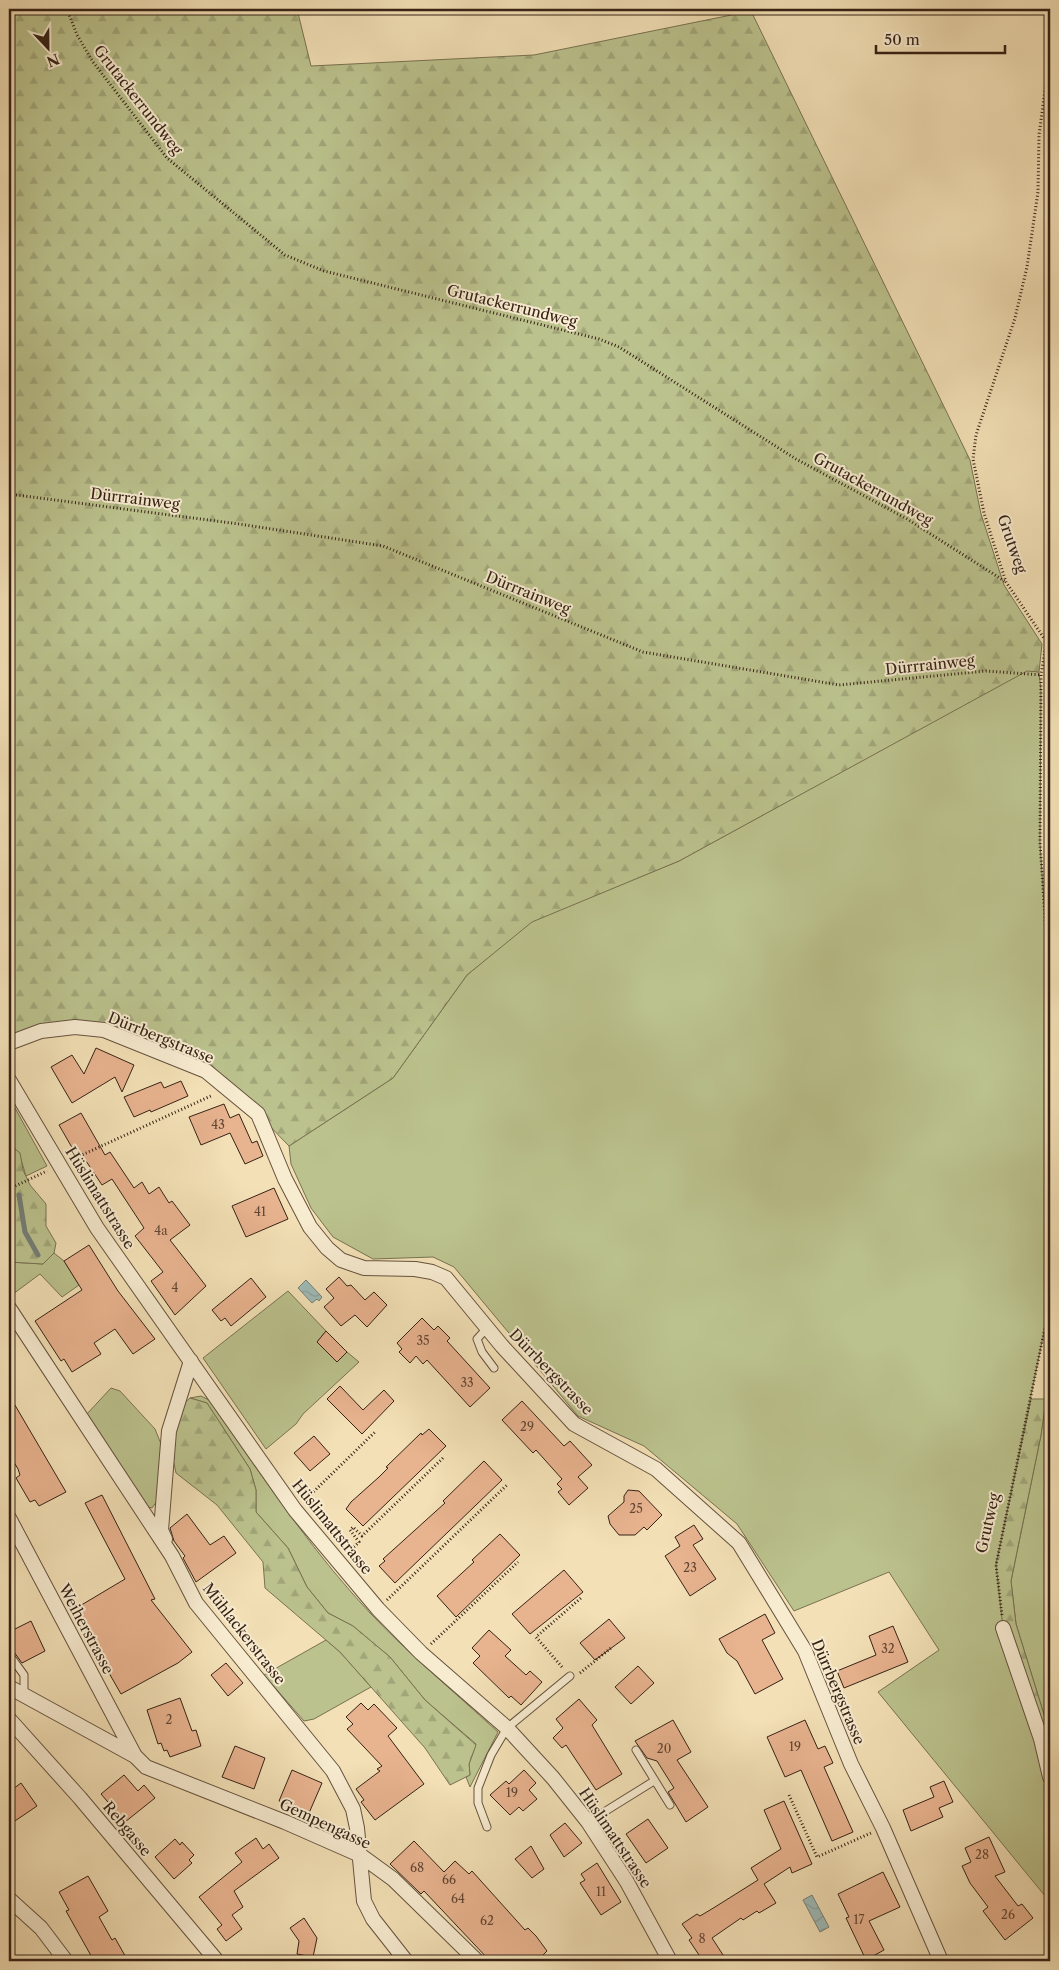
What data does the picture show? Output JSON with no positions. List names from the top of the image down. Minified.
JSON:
{"streets":{"street":["Dürrbergstrasse","Hüslimattstrasse","Weiherstrasse","Mühlackerstrasse","Gempengasse","Rebgasse"],"path":["Grutackerrundweg","Dürrrainweg","Grutweg"]},"crossings":[["Grutackerrundweg","Grutweg"],["Weiherstrasse","Gempengasse"],["Mühlackerstrasse","Gempengasse"]],"house_numbers":["43","41","4a","4","35","33","29","25","23","32","2","19","20","19","28","68","66","11","64","26","17","62","8"],"scale_bar":"50 m","north":"bottom"}
